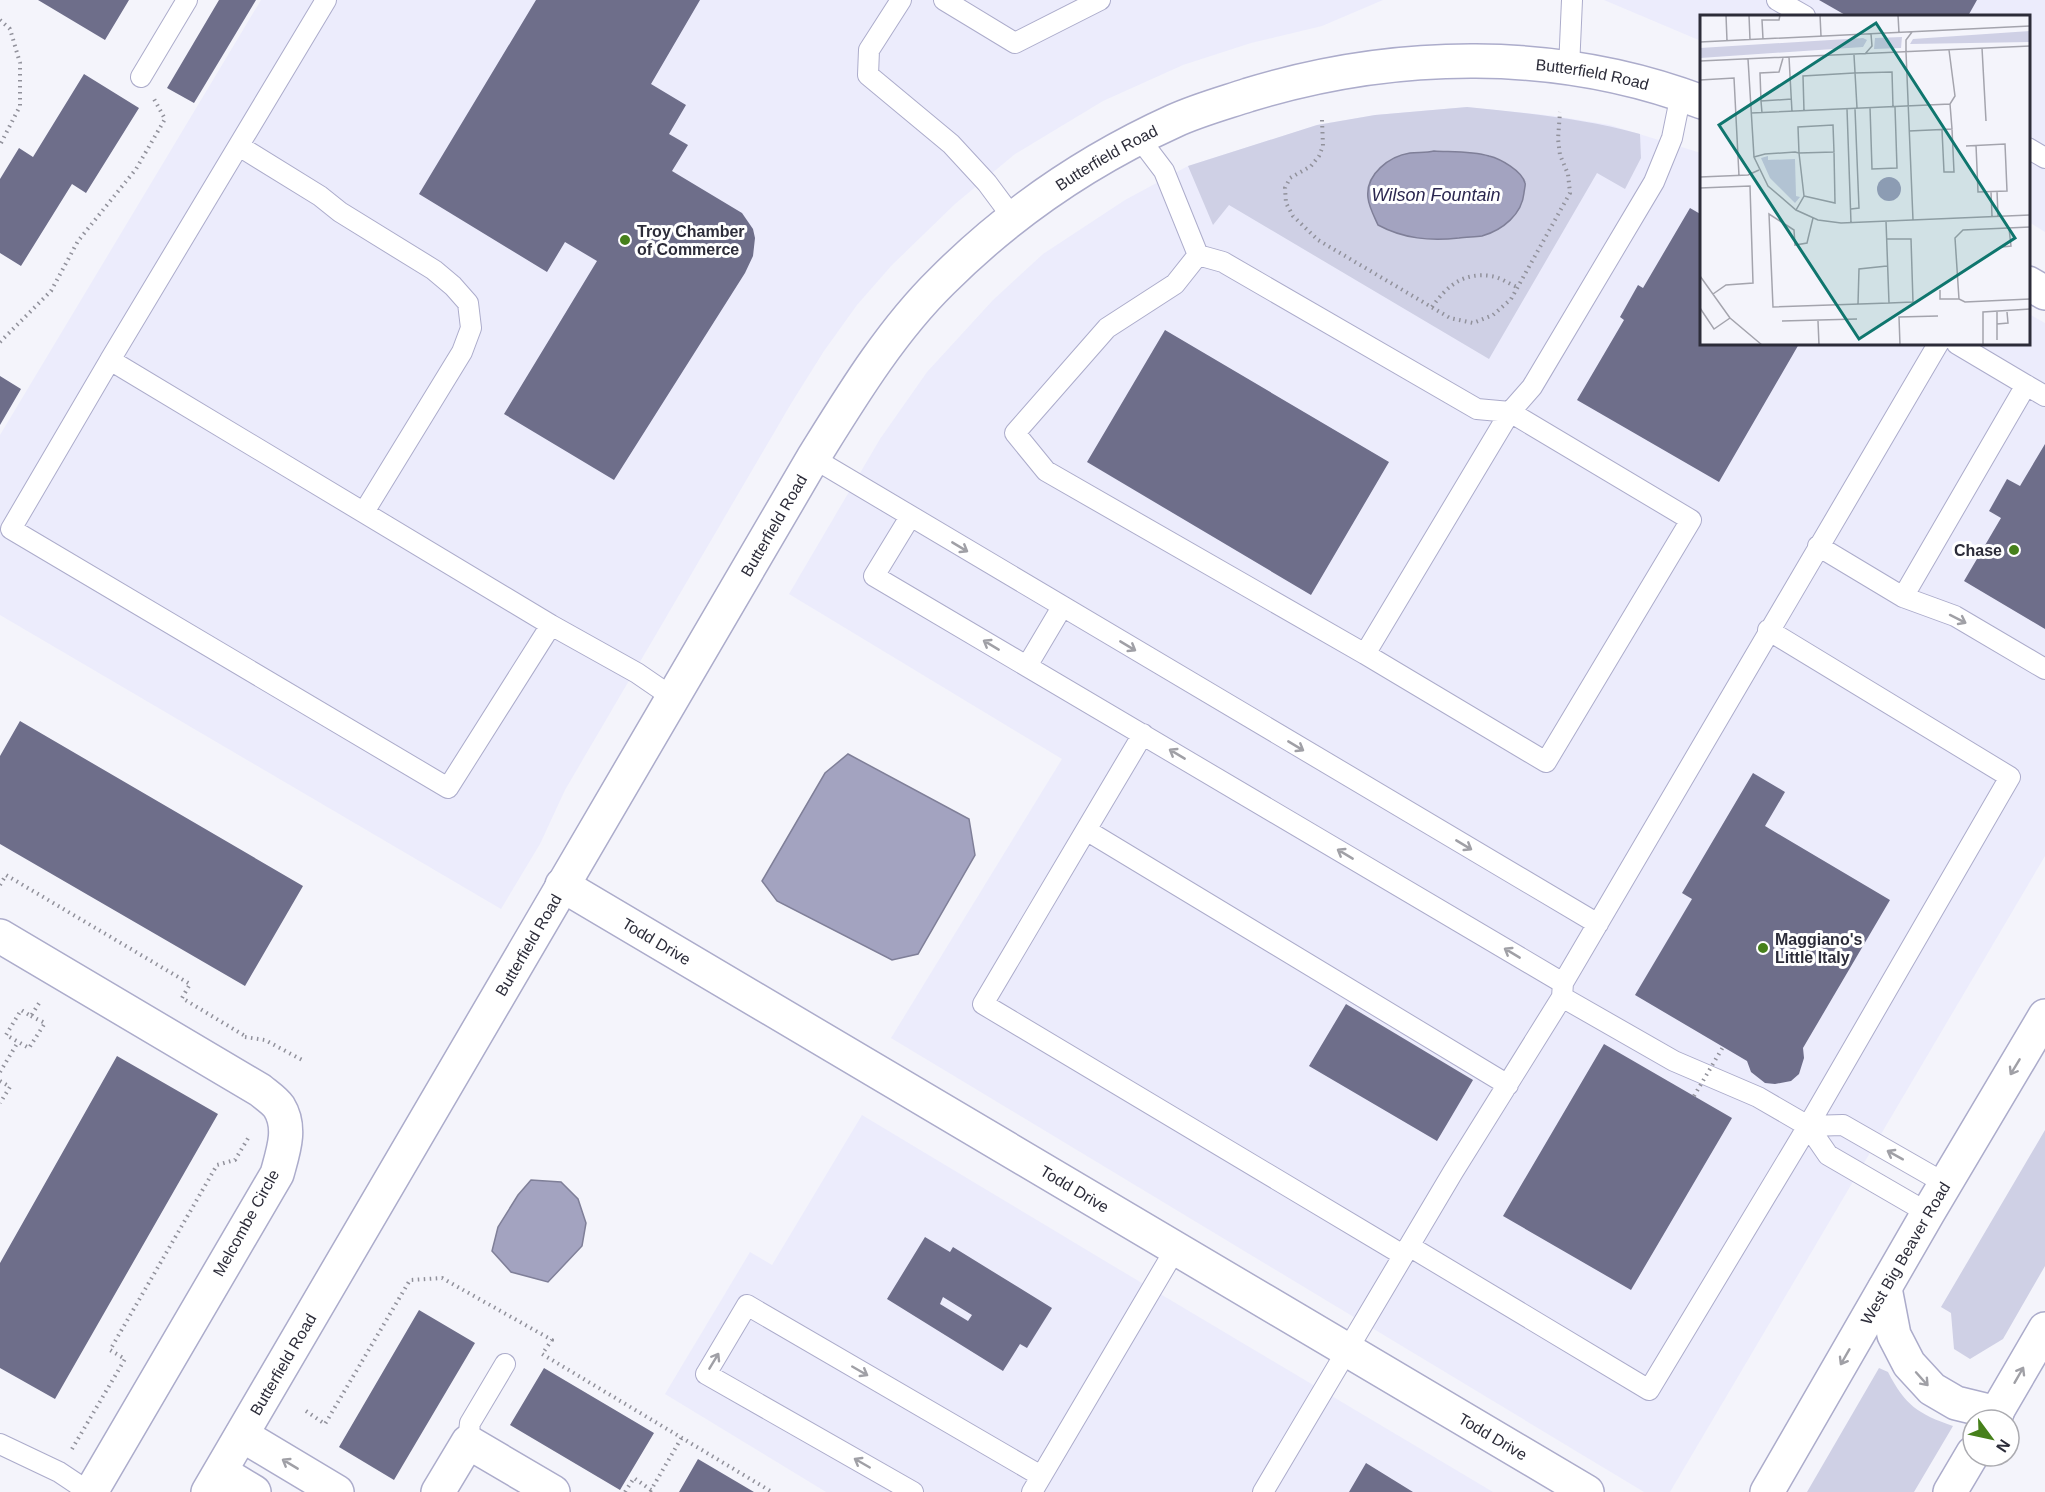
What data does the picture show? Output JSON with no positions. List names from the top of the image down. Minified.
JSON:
{"streets":{"street":["Butterfield Road","Todd Drive","Melcombe Circle","West Big Beaver Road"]},"crossings":[["Butterfield Road","Todd Drive"]],"one_way":["West Big Beaver Road"],"water":["Wilson Fountain"],"places":["Troy Chamber of Commerce","Chase","Maggiano's Little Italy"],"north":"bottom right"}
